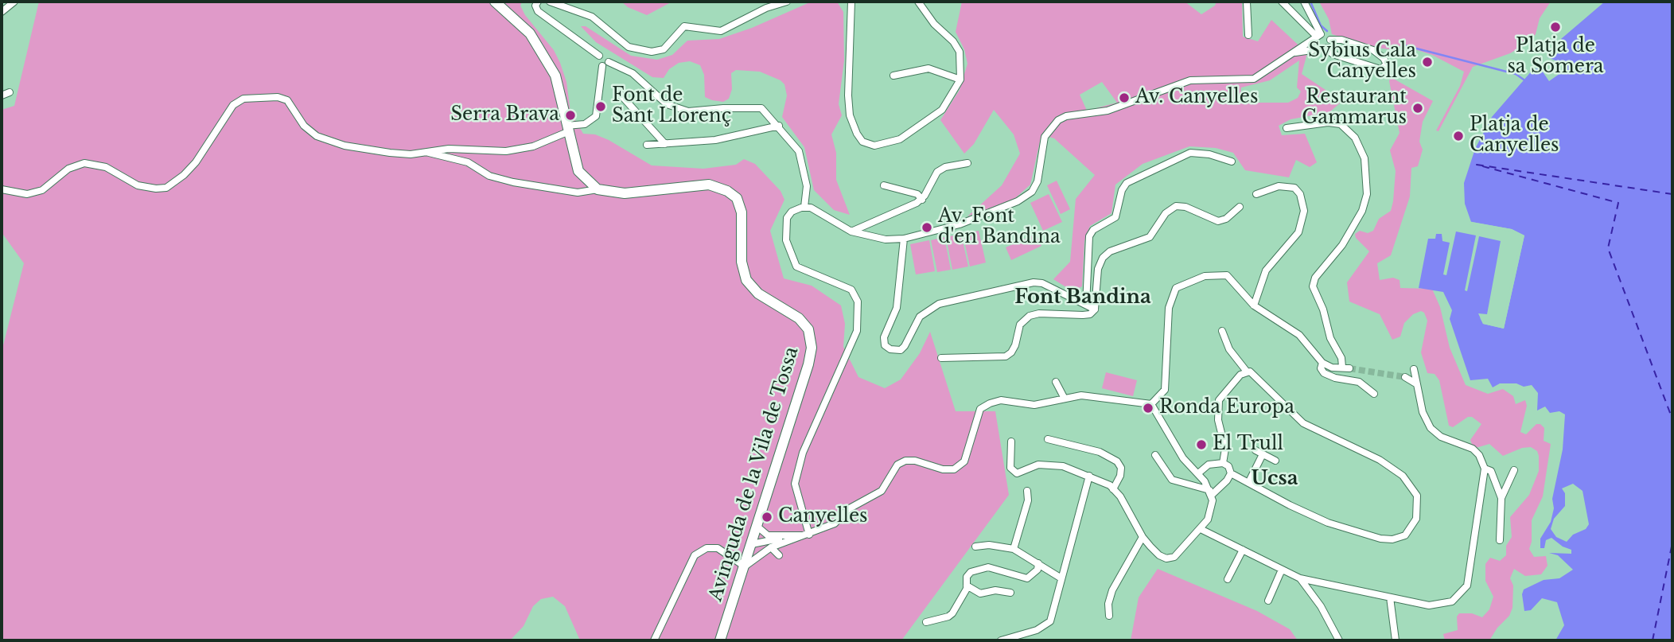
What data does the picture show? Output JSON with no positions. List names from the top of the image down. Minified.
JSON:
{"streets":{"main road":["Avinguda de la Vila de Tossa"]},"districts":["Font Bandina","Ucsa"],"places":["Platja de sa Somera","Sybius Cala Canyelles","Av. Canyelles","Font de Sant Llorenç","Restaurant Gammarus","Serra Brava","Platja de Canyelles","Av. Font d'en Bandina","Ronda Europa","El Trull","Canyelles"]}
